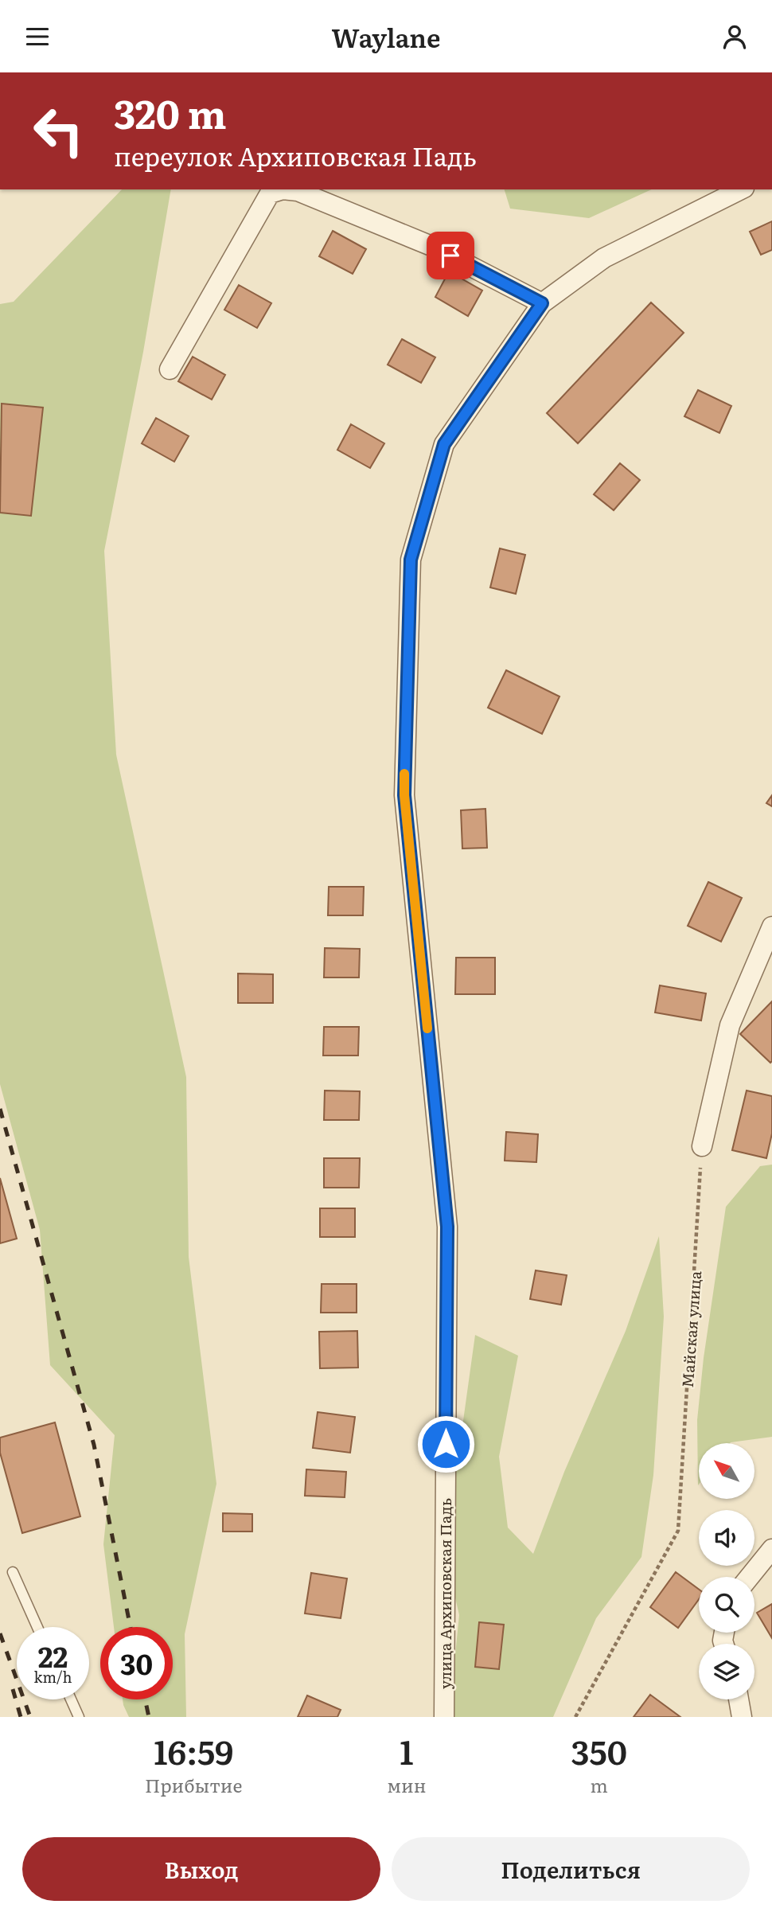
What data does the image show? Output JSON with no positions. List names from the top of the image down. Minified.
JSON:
{"streets":{"street":["улица Архиповская Падь"],"path":["Майская улица"]},"north":"top left","page":{"header":"Waylane","turn":["320 m","переулок Архиповская Падь"],"speed":"22 km/h","limit":"30","eta":["16:59","Прибытие","1","мин","350","m"],"buttons":["Выход","Поделиться"]}}
